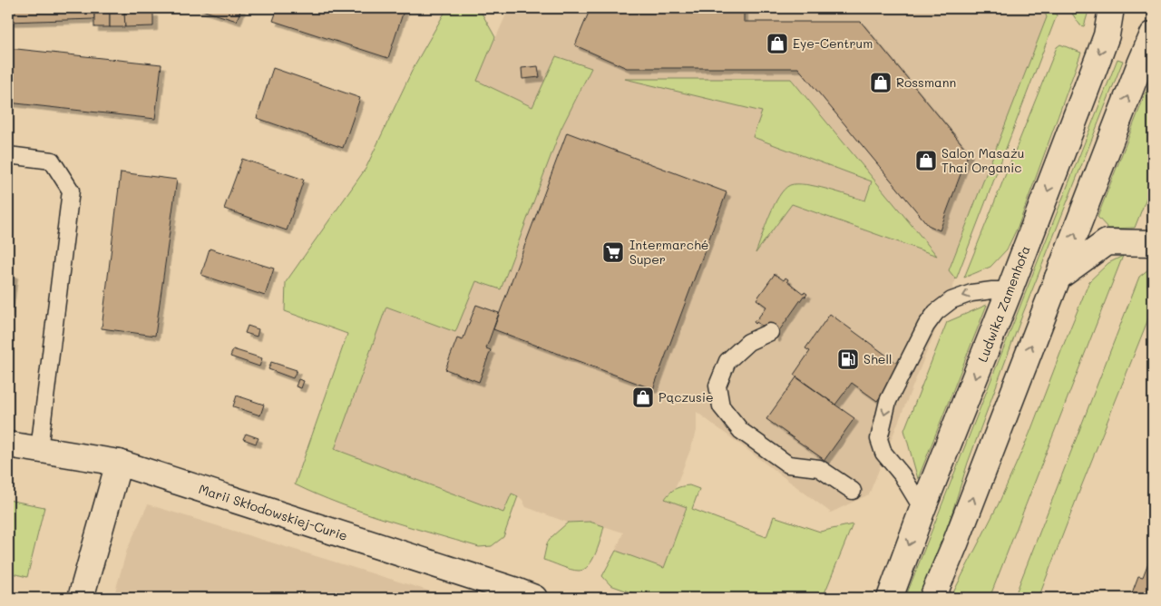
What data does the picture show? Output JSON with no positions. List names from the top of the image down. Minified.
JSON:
{"streets":{"main road":["Ludwika Zamenhofa","Marii Skłodowskiej-Curie"]},"places":{"shop":["Eye-Centrum","Rossmann","Salon Masażu Thai Organic","Pączusie"],"supermarket":["Intermarché Super"],"fuel station":["Shell"]}}
